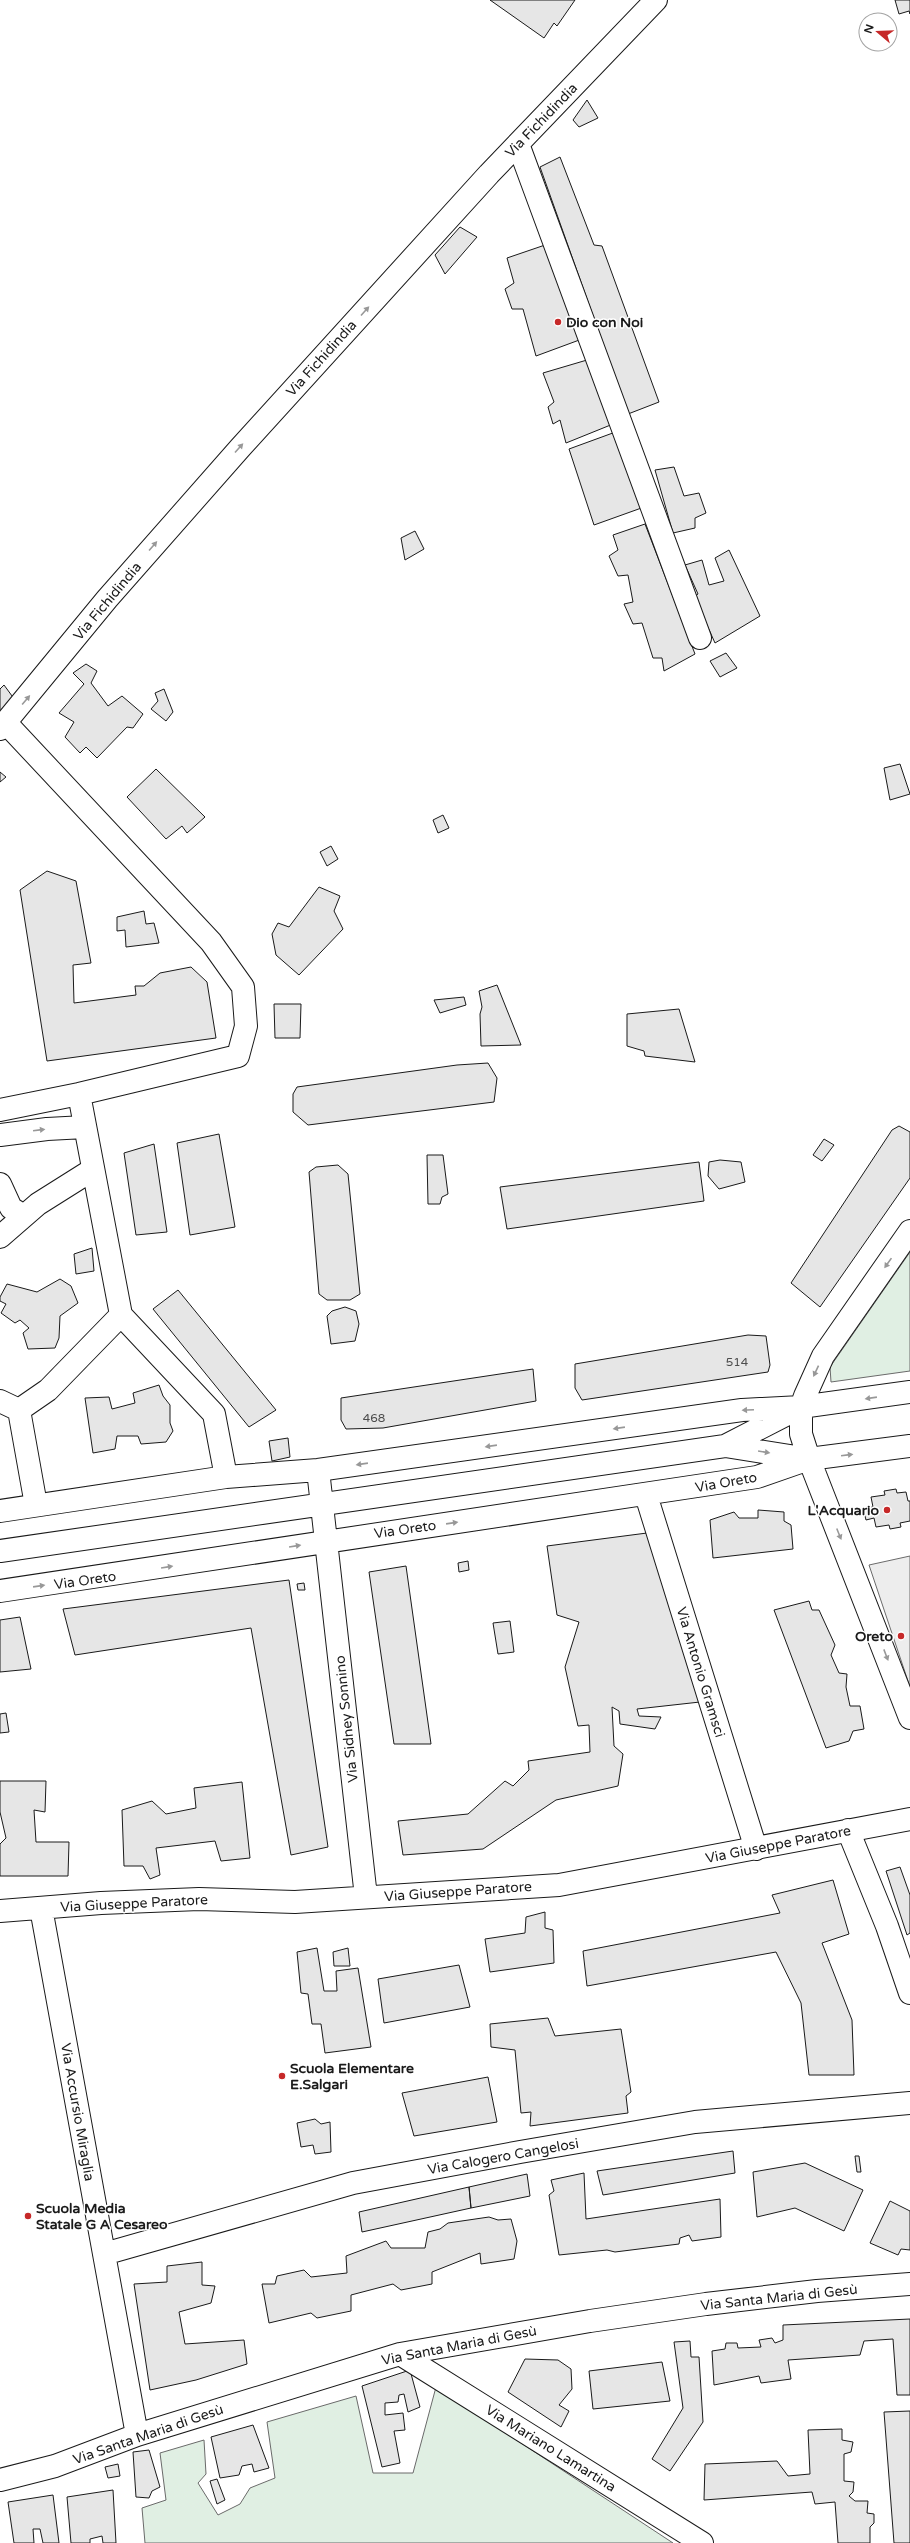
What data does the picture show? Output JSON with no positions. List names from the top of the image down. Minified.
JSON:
{"streets":{"street":["Via Fichidindia","Via Oreto","Via Antonio Gramsci","Via Sidney Sonnino","Via Giuseppe Paratore","Via Accursio Miraglia","Via Calogero Cangelosi","Via Santa Maria di Gesù","Via Mariano Lamartina"]},"crossings":[["Via Oreto","Via Antonio Gramsci"],["Via Oreto","Via Sidney Sonnino"],["Via Antonio Gramsci","Via Giuseppe Paratore"],["Via Sidney Sonnino","Via Giuseppe Paratore"],["Via Giuseppe Paratore","Via Accursio Miraglia"],["Via Accursio Miraglia","Via Calogero Cangelosi"],["Via Accursio Miraglia","Via Santa Maria di Gesù"],["Via Santa Maria di Gesù","Via Mariano Lamartina"]],"one_way":["Via Fichidindia"],"places":["Dio con Noi","L'Acquario","Oreto","Scuola Elementare E.Salgari","Scuola Media Statale G A Cesareo"],"house_numbers":["514","468"],"north":"left"}
